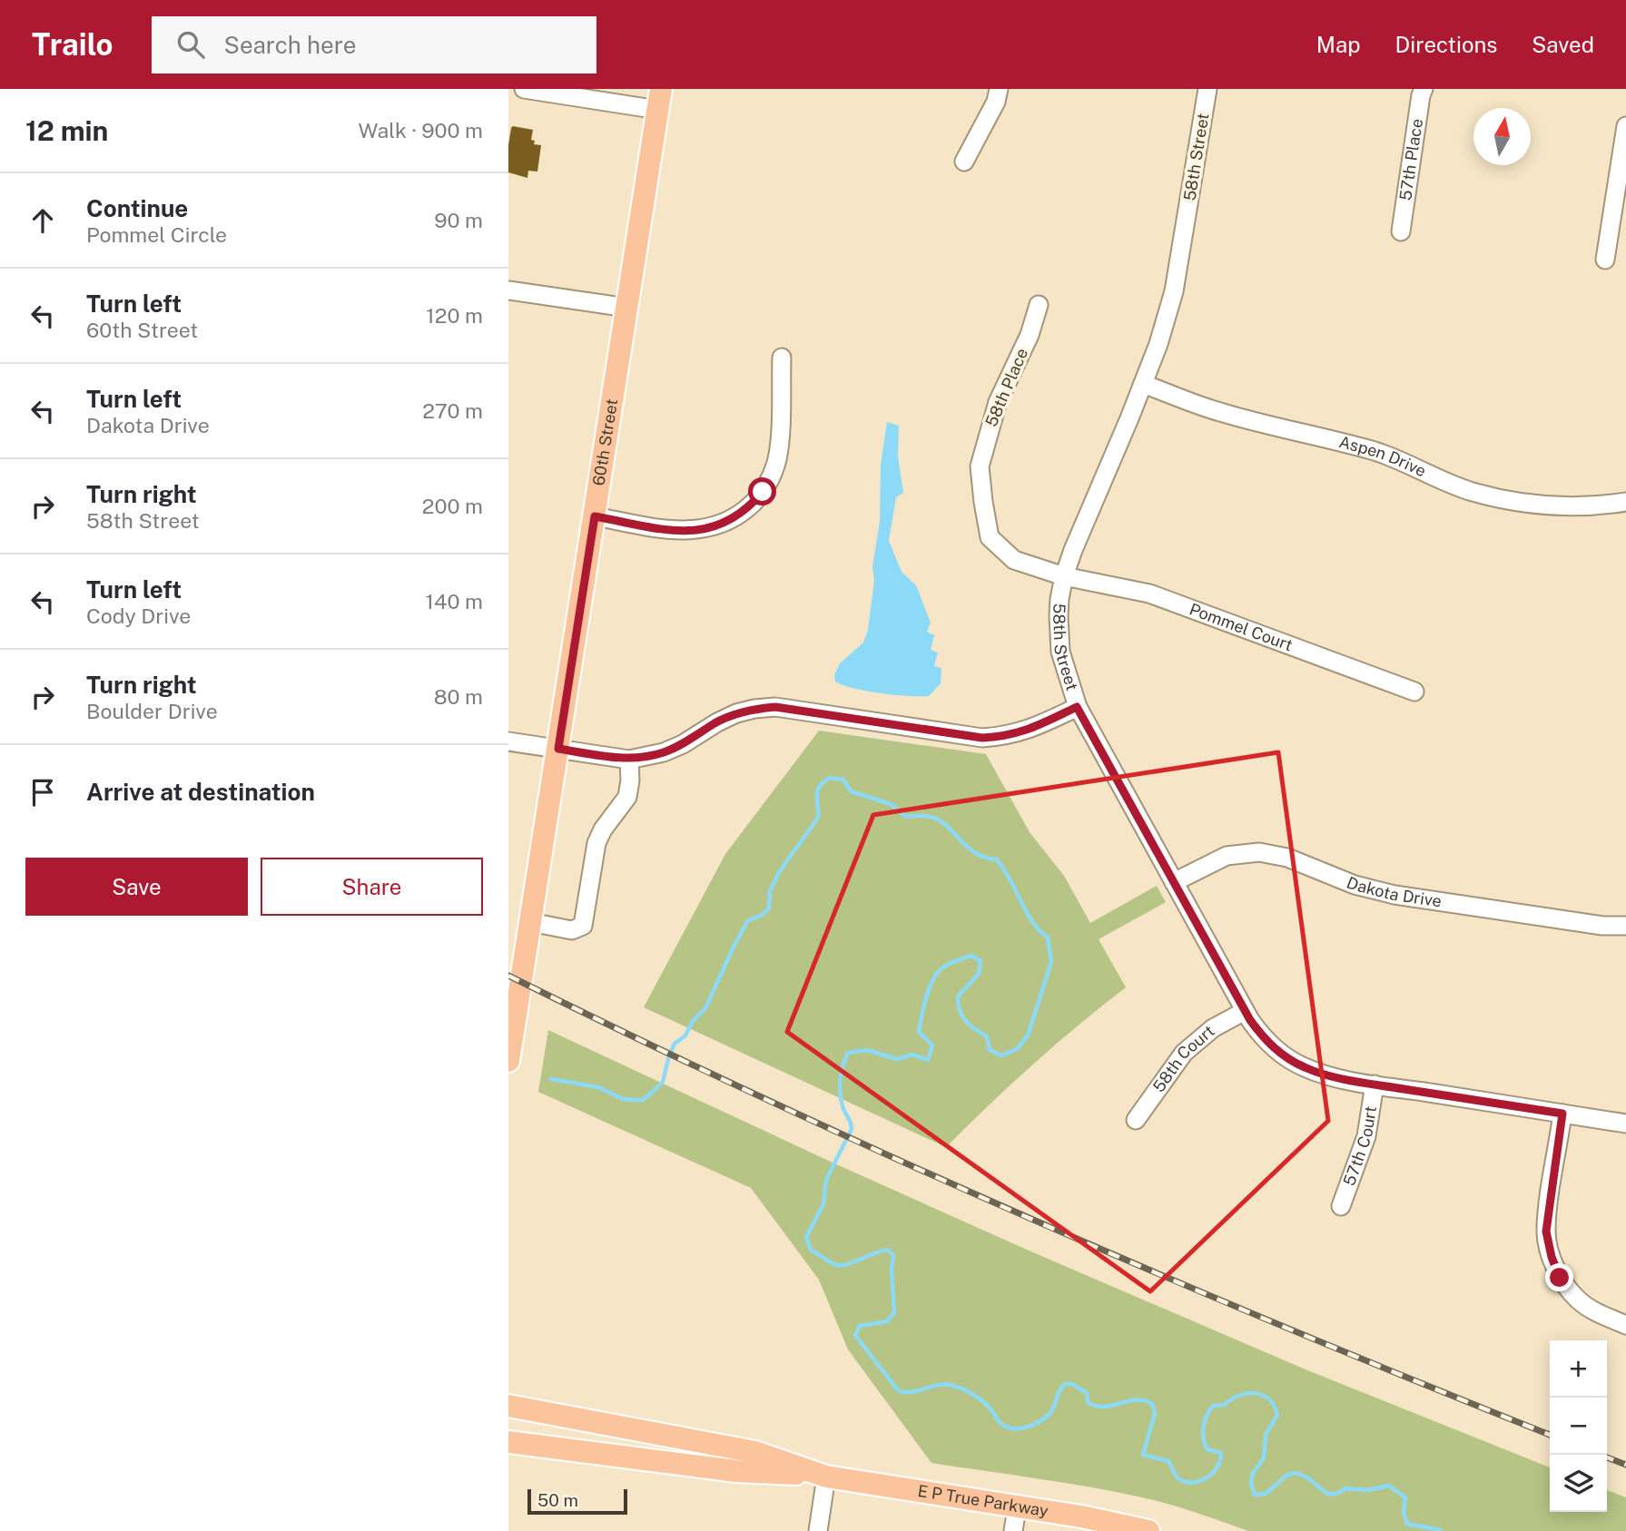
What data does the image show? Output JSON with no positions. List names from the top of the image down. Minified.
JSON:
{"streets":{"main road":["60th Street","E P True Parkway"],"street":["58th Street","57th Place","58th Place","Aspen Drive","Pommel Court","Dakota Drive","58th Court","57th Court"]},"crossings":[["58th Street","58th Place"],["58th Street","Aspen Drive"],["58th Street","Pommel Court"],["58th Street","Dakota Drive"],["58th Street","58th Court"],["58th Street","57th Court"],["58th Place","Pommel Court"]],"scale_bar":"50 m","north":"top","page":{"header":"Trailo","search":"Search here","nav":["Map","Directions","Saved"],"heading":["12 min","Walk · 900 m"],"list":[["Continue","Pommel Circle","90 m"],["Turn left","60th Street","120 m"],["Turn left","Dakota Drive","270 m"],["Turn right","58th Street","200 m"],["Turn left","Cody Drive","140 m"],["Turn right","Boulder Drive","80 m"],"Arrive at destination"],"buttons":["Save","Share"],"map_buttons":["+","−"],"scale":"50 m"}}
